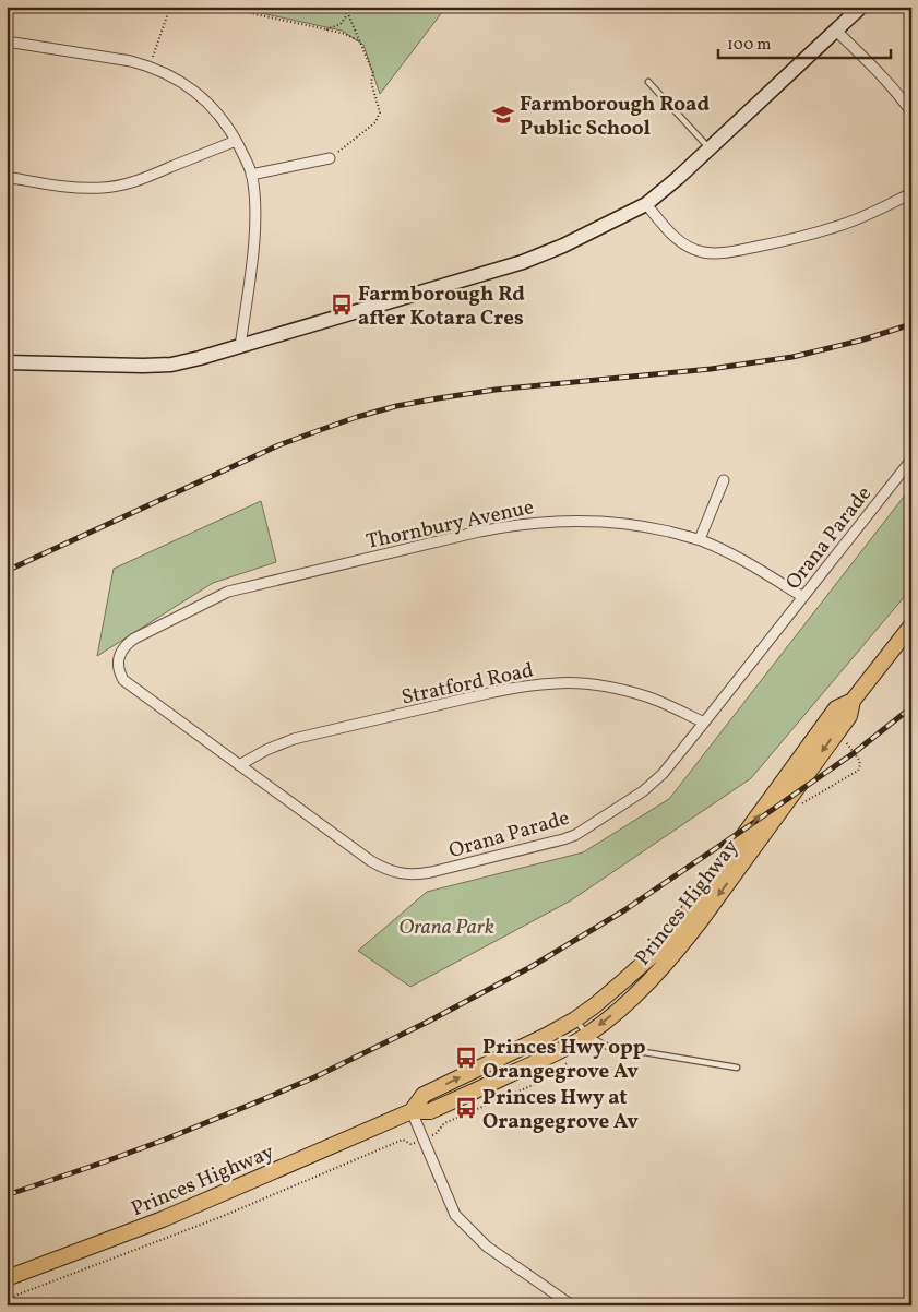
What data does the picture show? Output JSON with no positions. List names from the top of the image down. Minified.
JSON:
{"streets":{"main road":["Princes Highway"],"street":["Thornbury Avenue","Orana Parade","Stratford Road"]},"crossings":[["Thornbury Avenue","Orana Parade"],["Orana Parade","Stratford Road"]],"parks":["Orana Park"],"places":{"school or university":["Farmborough Road Public School"],"bus stop":["Farmborough Rd after Kotara Cres","Princes Hwy opp Orangegrove Av","Princes Hwy at Orangegrove Av"]},"scale_bar":"100 m"}
